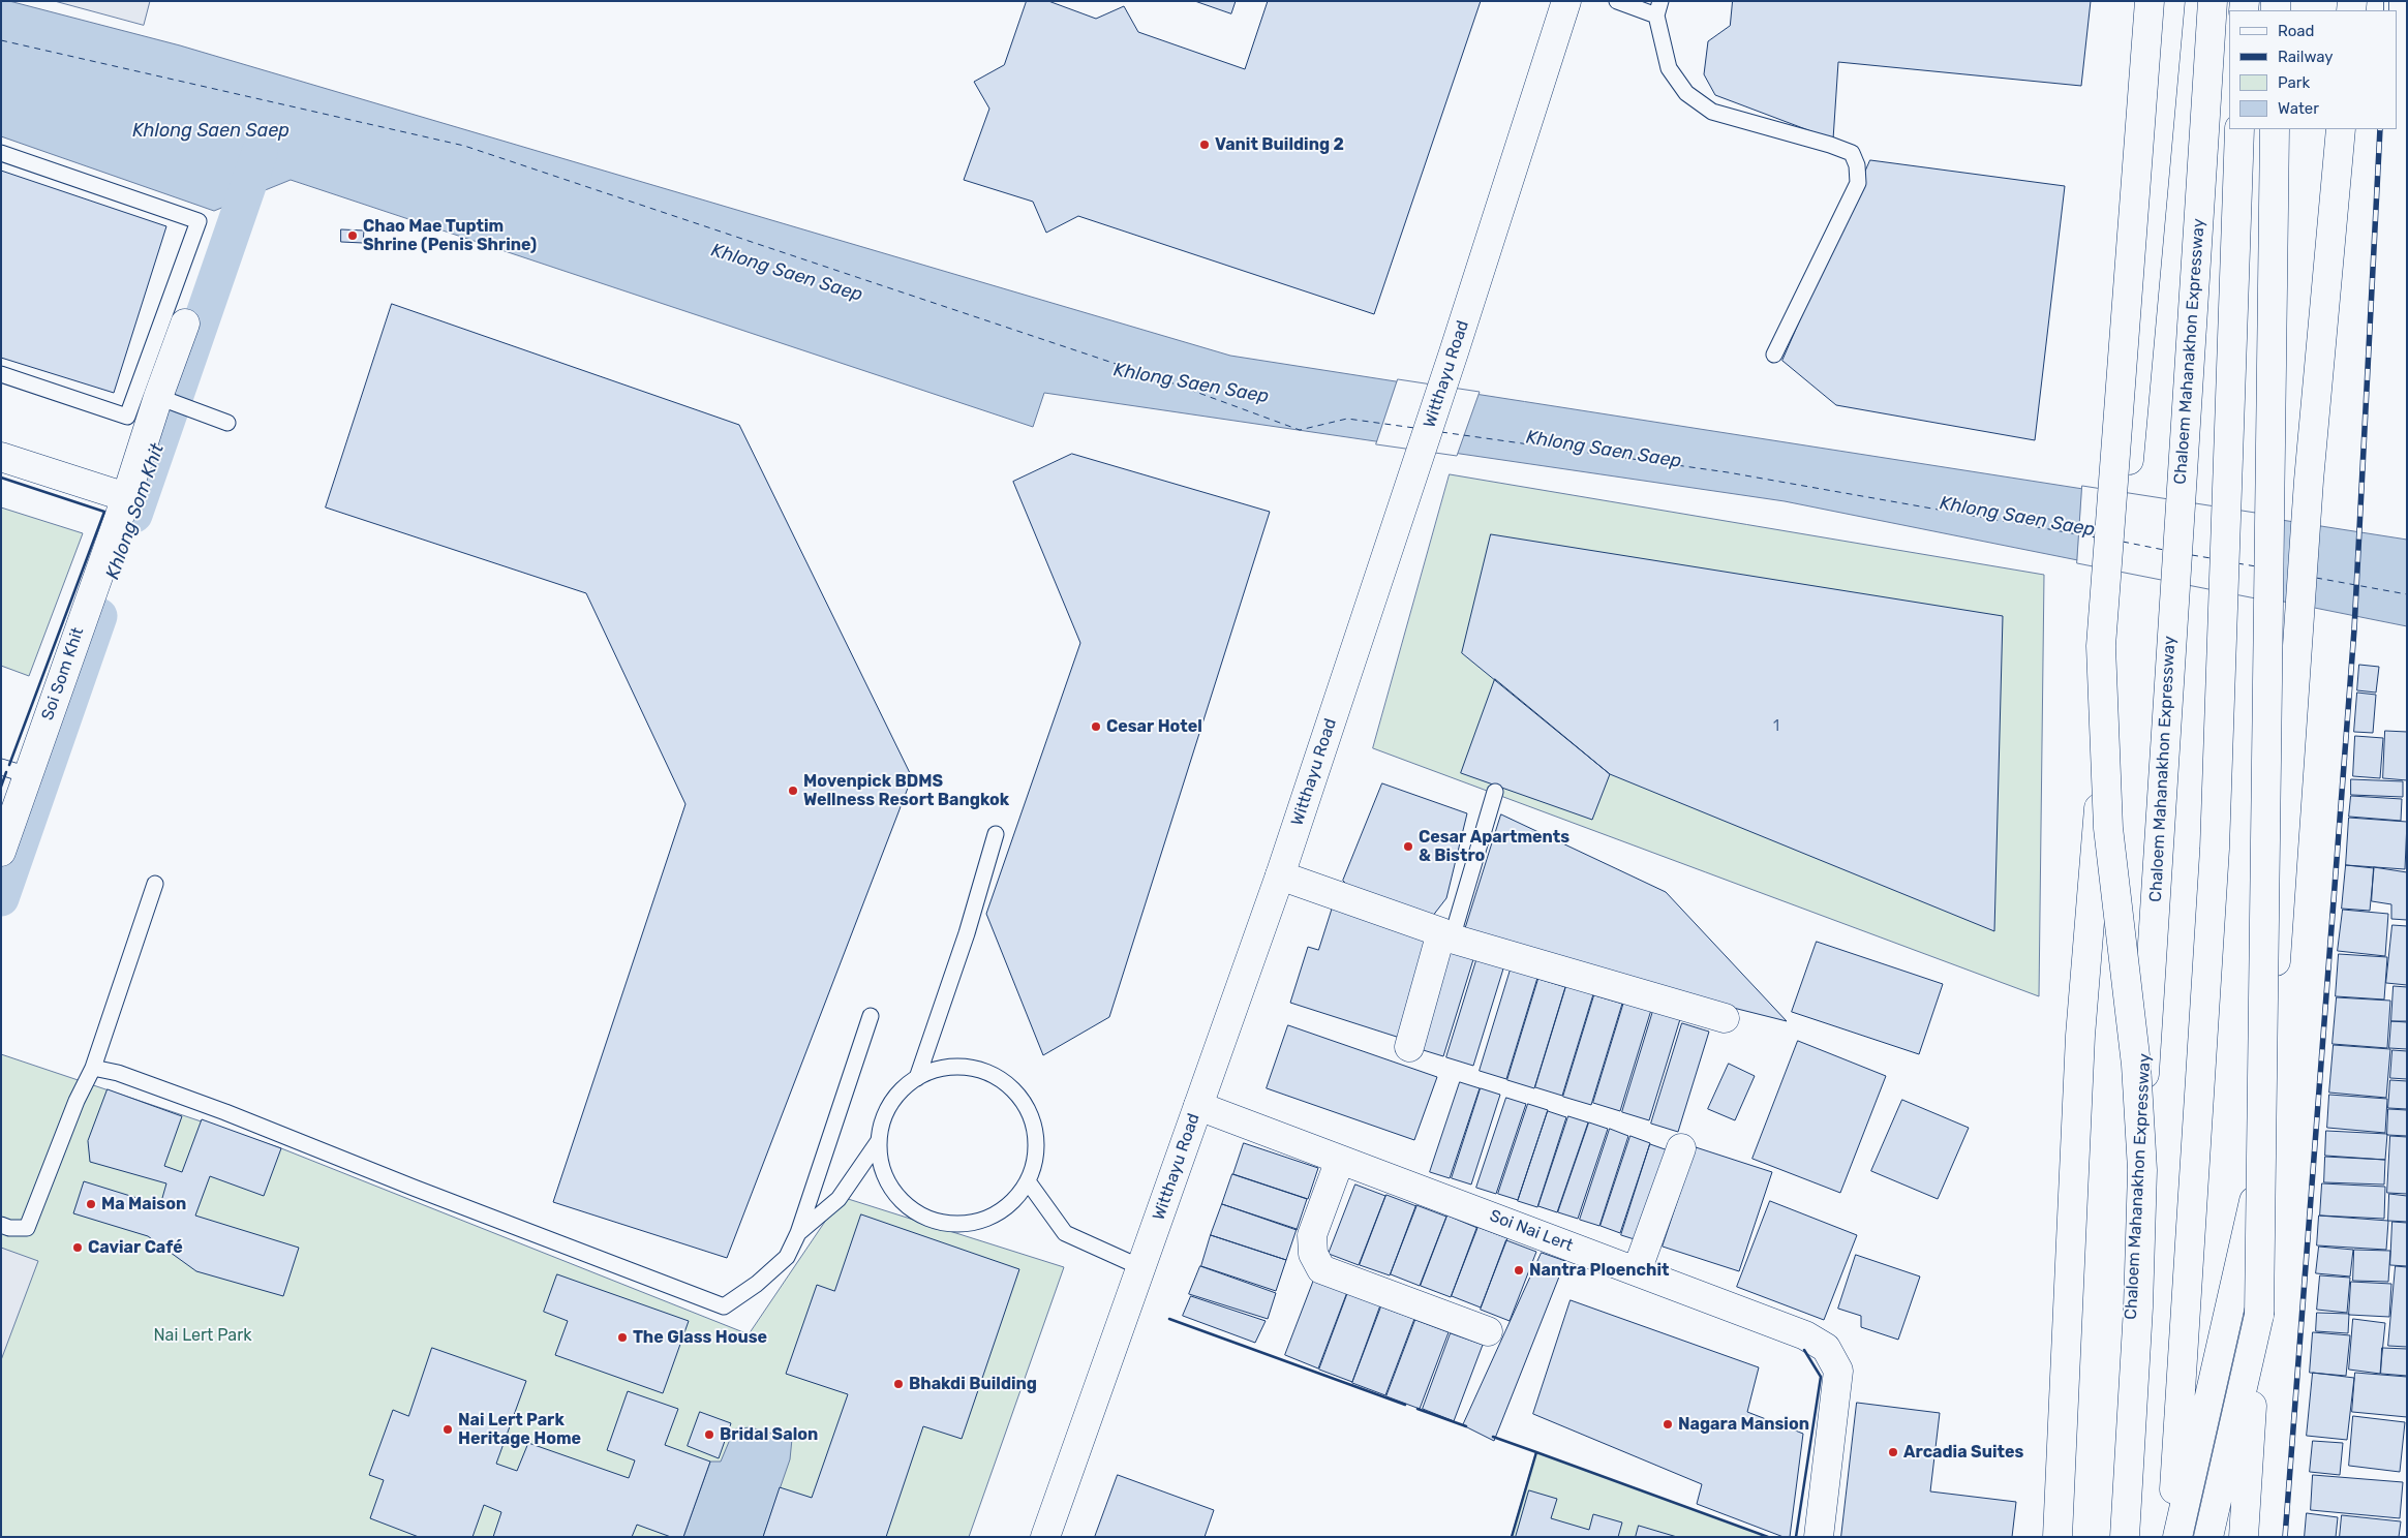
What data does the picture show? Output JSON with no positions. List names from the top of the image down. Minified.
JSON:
{"streets":{"main road":["Chaloem Mahanakhon Expressway","Witthayu Road","Soi Som Khit","Soi Nai Lert"]},"crossings":[["Witthayu Road","Soi Nai Lert"]],"water":["Khlong Saen Saep","Khlong Som Khit"],"parks":["Nai Lert Park"],"places":["Vanit Building 2","Chao Mae Tuptim Shrine (Penis Shrine)","Cesar Hotel","Movenpick BDMS Wellness Resort Bangkok","Cesar Apartments & Bistro","Ma Maison","Caviar Café","Nantra Ploenchit","The Glass House","Bhakdi Building","Nagara Mansion","Nai Lert Park Heritage Home","Bridal Salon","Arcadia Suites"],"house_numbers":["1"],"legend":["Road","Railway","Park","Water"]}
